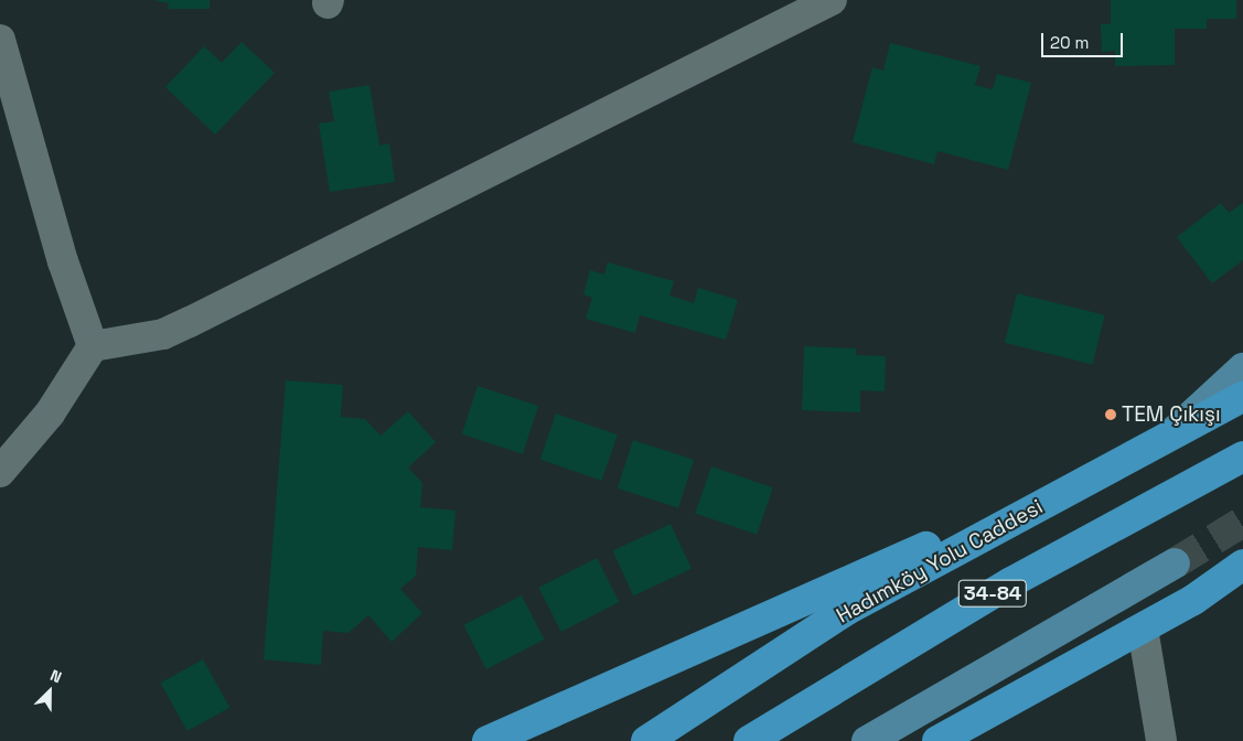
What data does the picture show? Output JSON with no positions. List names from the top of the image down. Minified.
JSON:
{"streets":{"highway":["Hadımköy Yolu Caddesi","34-84"]},"places":["TEM Çıkışı"],"scale_bar":"20 m","north":"top right"}
